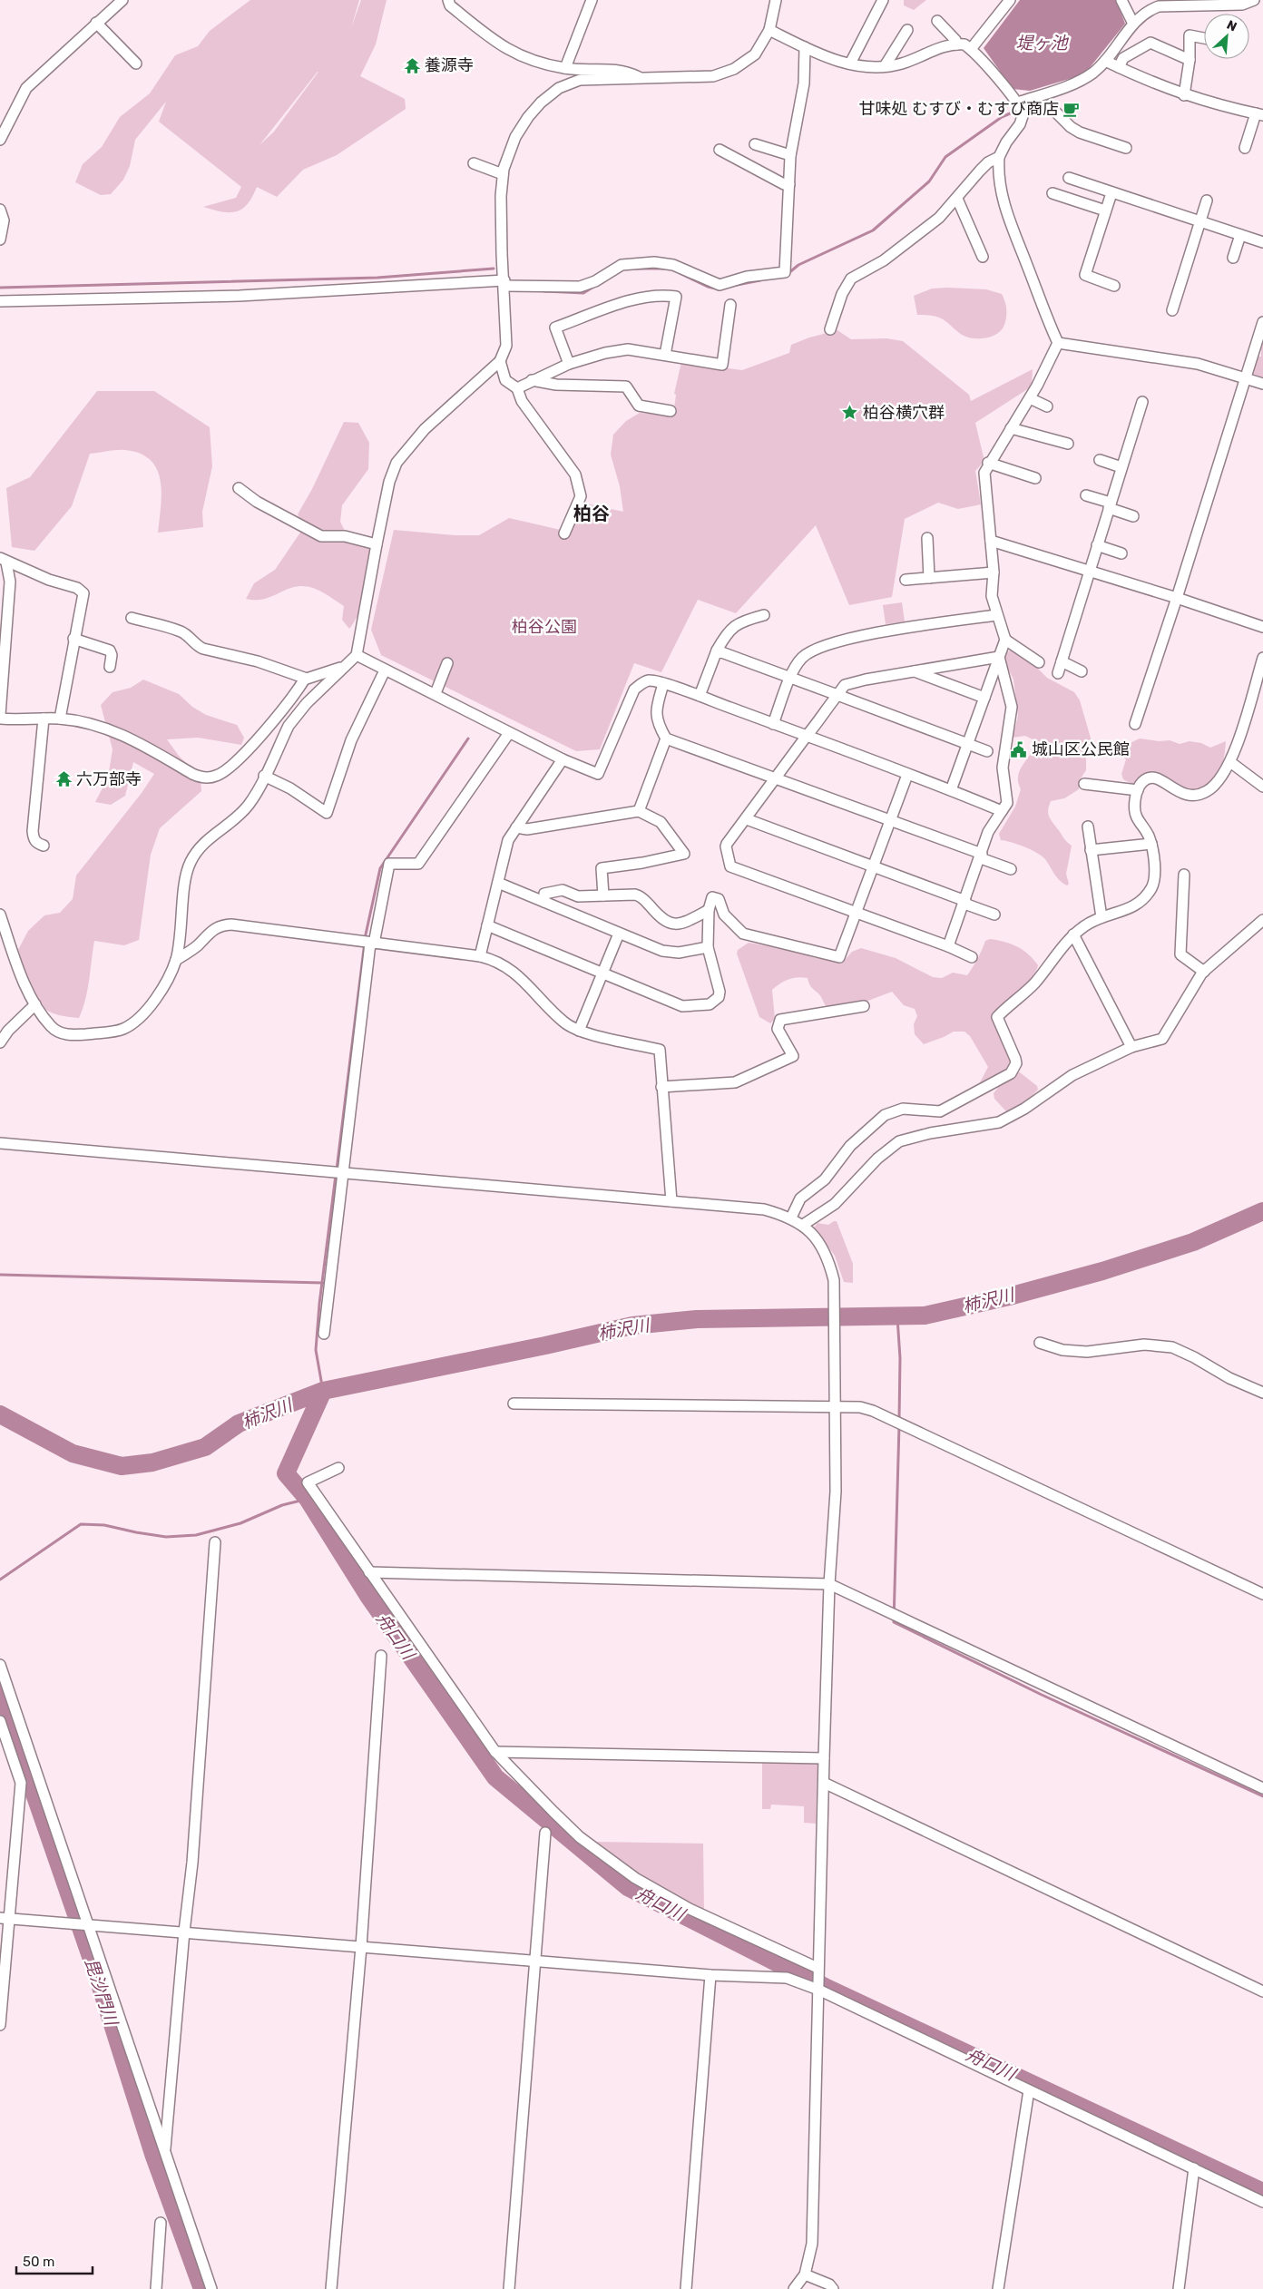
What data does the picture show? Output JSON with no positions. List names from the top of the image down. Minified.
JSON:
{"districts":["柏谷"],"water":["堤ヶ池","柿沢川","舟口川","毘沙門川"],"parks":["柏谷公園"],"places":{"temple":["養源寺","六万部寺"],"cafe":["甘味処 むすび・むすび商店"],"place":["柏谷横穴群"],"public building":["城山区公民館"]},"scale_bar":"50 m","north":"top right"}
